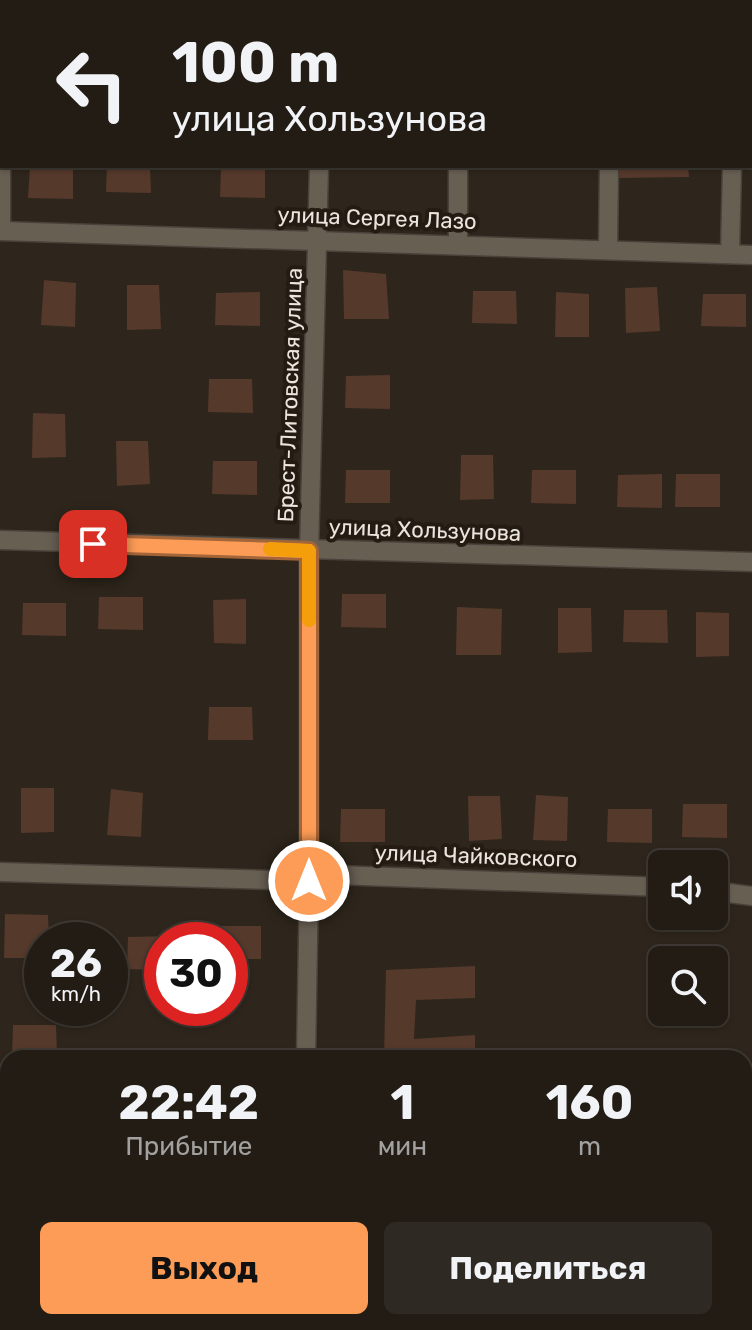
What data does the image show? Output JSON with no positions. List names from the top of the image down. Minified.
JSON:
{"streets":{"street":["улица Сергея Лазо","Брест-Литовская улица","улица Хользунова","улица Чайковского"]},"crossings":[["улица Сергея Лазо","Брест-Литовская улица"],["Брест-Литовская улица","улица Хользунова"],["Брест-Литовская улица","улица Чайковского"]],"page":{"turn":["100 m","улица Хользунова"],"speed":"26 km/h","limit":"30","eta":["22:42","Прибытие","1","мин","160","m"],"buttons":["Выход","Поделиться"]}}
